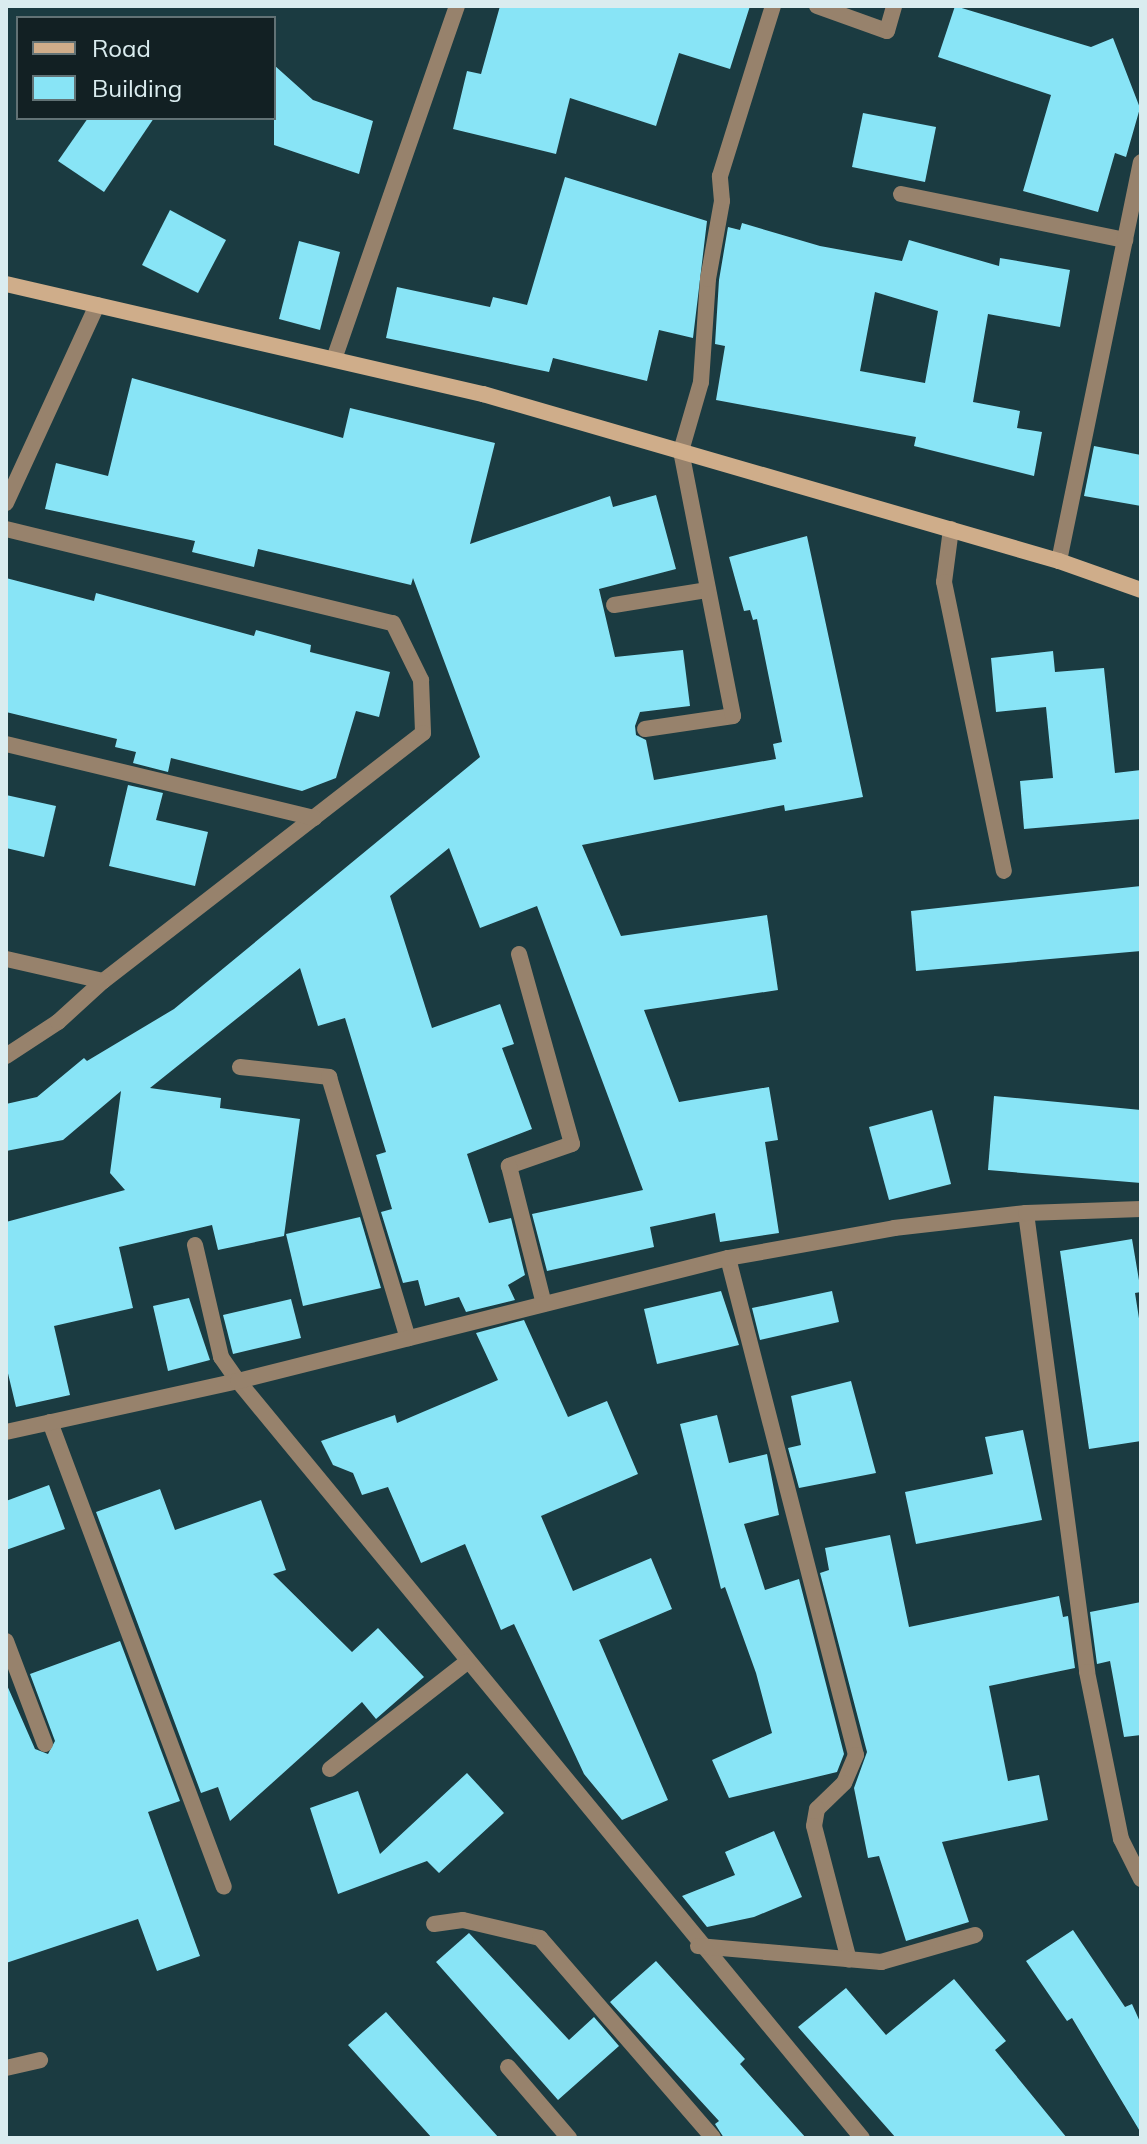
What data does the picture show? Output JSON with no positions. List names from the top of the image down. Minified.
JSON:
{"legend":["Road","Building"]}
